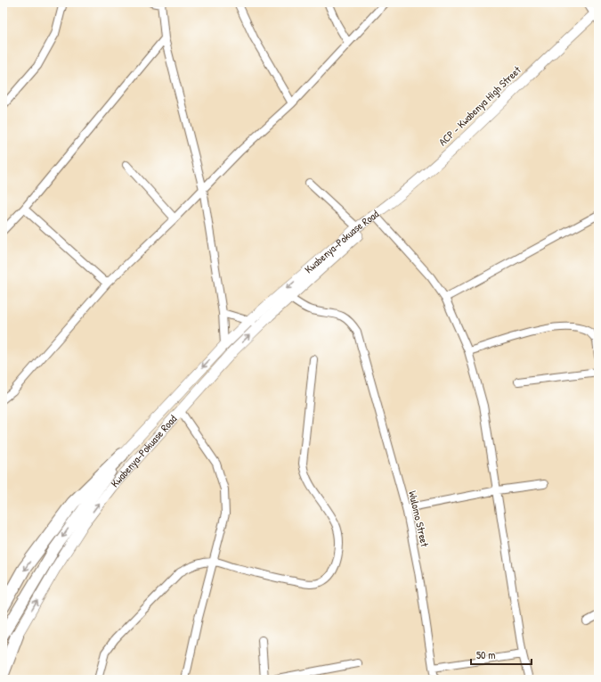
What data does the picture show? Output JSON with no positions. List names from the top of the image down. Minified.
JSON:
{"streets":{"main road":["ACP - Kwabenya High Street","Kwabenya-Pokuase Road"],"street":["Wulomo Street"]},"crossings":[["ACP - Kwabenya High Street","Kwabenya-Pokuase Road"],["Kwabenya-Pokuase Road","Wulomo Street"]],"scale_bar":"50 m"}
